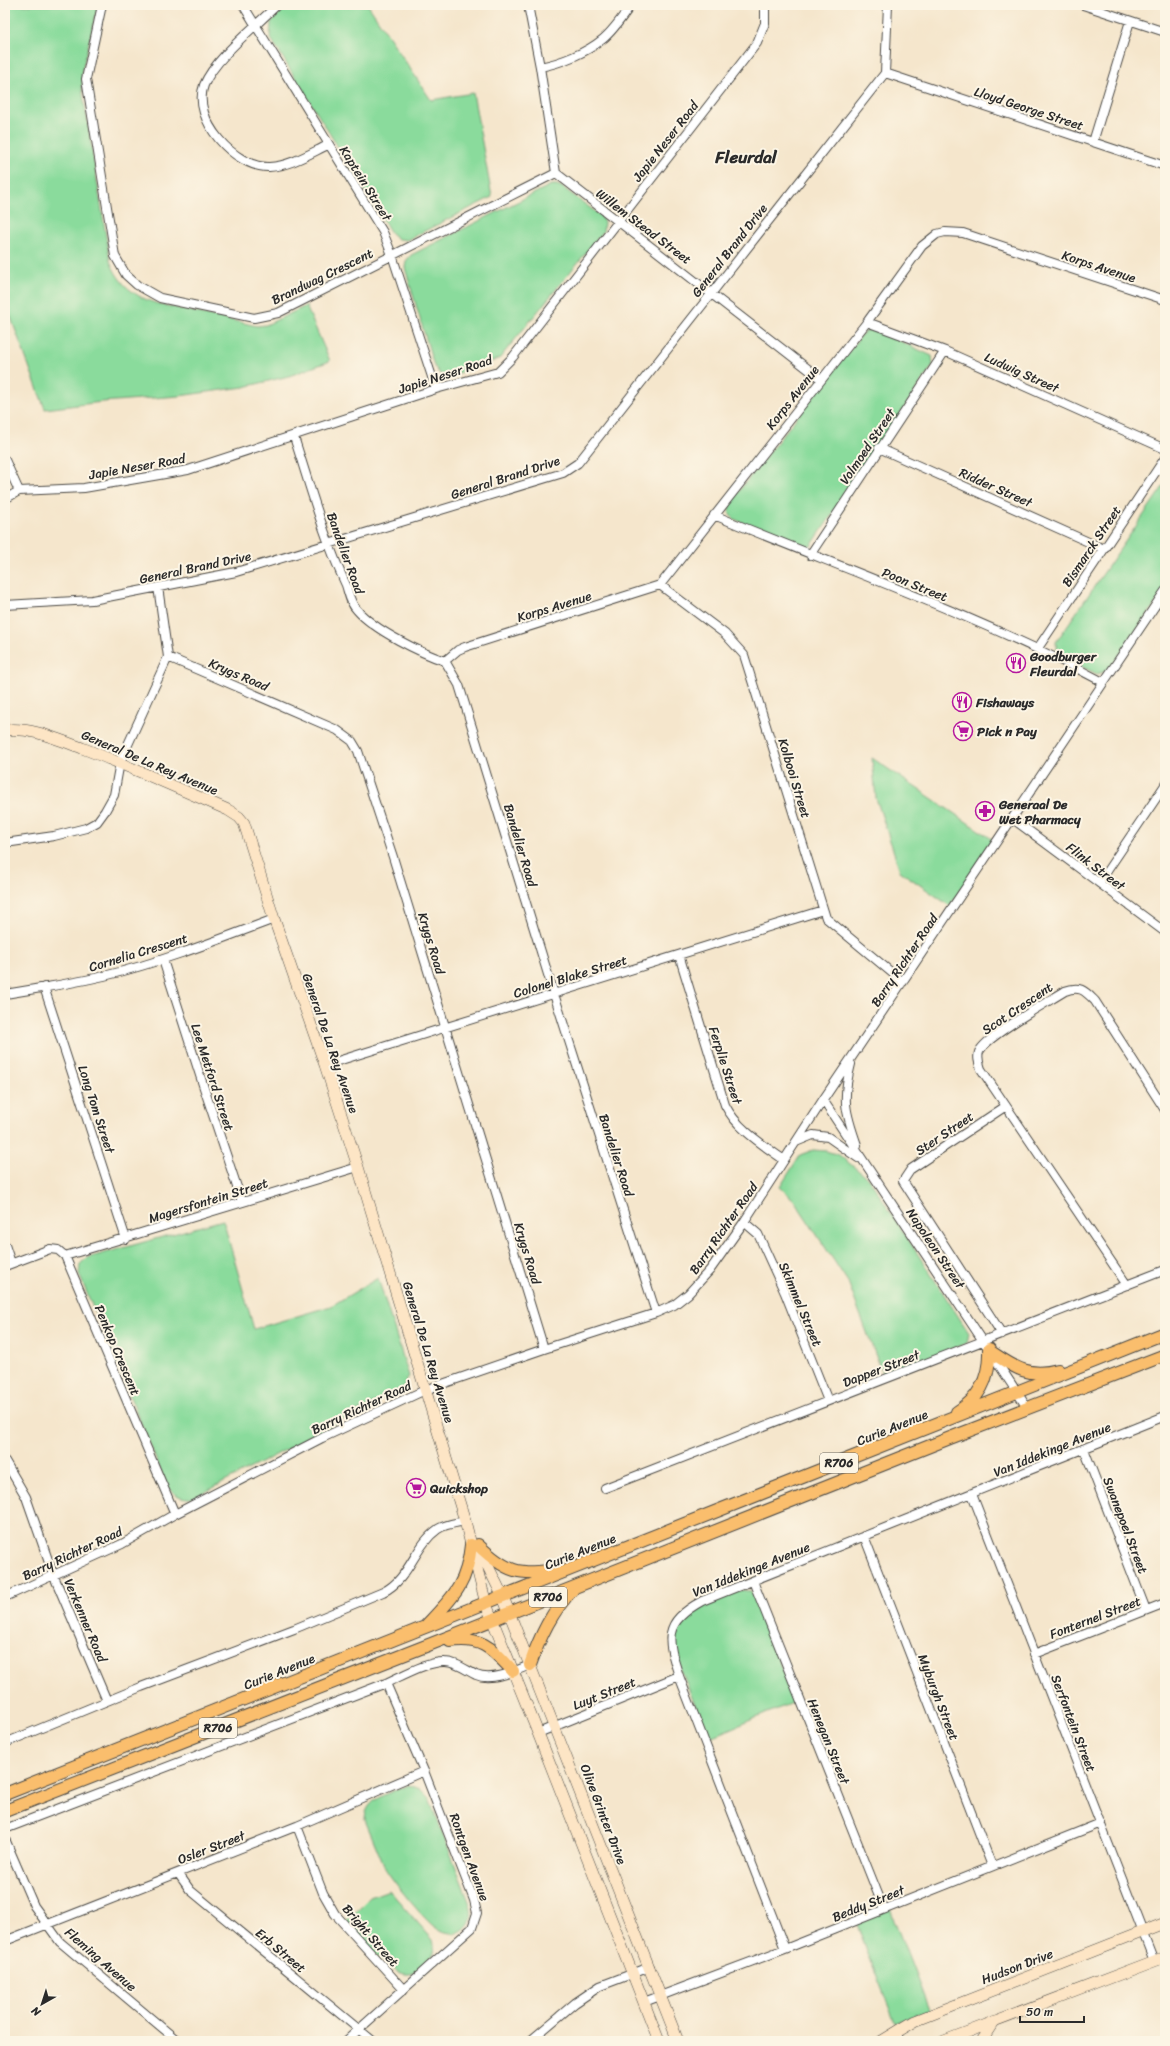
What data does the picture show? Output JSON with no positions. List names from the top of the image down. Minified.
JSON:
{"streets":{"main road":["Curie Avenue","R706"],"street":["Lloyd George Street","Japie Neser Road","Kaptein Street","Willem Stead Street","General Brand Drive","Korps Avenue","Brandwag Crescent","Ludwig Street","Volmoed Street","Ridder Street","Bismarck Street","Bandelier Road","Poon Street","Krygs Road","General De La Rey Avenue","Kolbooi Street","Flink Street","Cornelia Crescent","Barry Richter Road","Colonel Blake Street","Scot Crescent","Ferplie Street","Lee Metford Street","Long Tom Street","Ster Street","Magersfontein Street","Napoleon Street","Skimmel Street","Penkop Crescent","Dapper Street","Van Iddekinge Avenue","Swanepoel Street","Fonternel Street","Verkenner Road","Luyt Street","Myburgh Street","Serfontein Street","Henegan Street","Olive Grinter Drive","Osler Street","Rontgen Avenue","Beddy Street","Bright Street","Erb Street","Fleming Avenue","Hudson Drive"]},"crossings":[["Lloyd George Street","General Brand Drive"],["Japie Neser Road","Kaptein Street"],["Japie Neser Road","Willem Stead Street"],["Japie Neser Road","Bandelier Road"],["Kaptein Street","Brandwag Crescent"],["Willem Stead Street","General Brand Drive"],["Willem Stead Street","Korps Avenue"],["Willem Stead Street","Brandwag Crescent"],["General Brand Drive","Bandelier Road"],["Korps Avenue","Ludwig Street"],["Korps Avenue","Bandelier Road"],["Korps Avenue","Poon Street"],["Korps Avenue","Kolbooi Street"],["Ludwig Street","Volmoed Street"],["Volmoed Street","Ridder Street"],["Volmoed Street","Poon Street"],["Ridder Street","Bismarck Street"],["Bismarck Street","Poon Street"],["Bandelier Road","Barry Richter Road"],["Bandelier Road","Colonel Blake Street"],["Poon Street","Barry Richter Road"],["Krygs Road","Barry Richter Road"],["Krygs Road","Colonel Blake Street"],["General De La Rey Avenue","Cornelia Crescent"],["General De La Rey Avenue","Barry Richter Road"],["General De La Rey Avenue","Colonel Blake Street"],["General De La Rey Avenue","Magersfontein Street"],["General De La Rey Avenue","Curie Avenue"],["General De La Rey Avenue","Olive Grinter Drive"],["Kolbooi Street","Barry Richter Road"],["Kolbooi Street","Colonel Blake Street"],["Flink Street","Barry Richter Road"],["Cornelia Crescent","Lee Metford Street"],["Cornelia Crescent","Long Tom Street"],["Barry Richter Road","Ferplie Street"],["Barry Richter Road","Napoleon Street"],["Barry Richter Road","Skimmel Street"],["Barry Richter Road","Penkop Crescent"],["Barry Richter Road","Verkenner Road"],["Colonel Blake Street","Ferplie Street"],["Scot Crescent","Ster Street"],["Scot Crescent","Dapper Street"],["Lee Metford Street","Magersfontein Street"],["Long Tom Street","Magersfontein Street"],["Ster Street","Napoleon Street"],["Magersfontein Street","Penkop Crescent"],["Napoleon Street","Dapper Street"],["Napoleon Street","Curie Avenue"],["Napoleon Street","R706"],["Skimmel Street","Dapper Street"],["Curie Avenue","Olive Grinter Drive"],["Van Iddekinge Avenue","Swanepoel Street"],["Van Iddekinge Avenue","Luyt Street"],["Van Iddekinge Avenue","Myburgh Street"],["Van Iddekinge Avenue","Serfontein Street"],["Van Iddekinge Avenue","Henegan Street"],["Van Iddekinge Avenue","Beddy Street"],["R706","Olive Grinter Drive"],["Swanepoel Street","Fonternel Street"],["Fonternel Street","Serfontein Street"],["Luyt Street","Olive Grinter Drive"],["Myburgh Street","Beddy Street"],["Serfontein Street","Beddy Street"],["Serfontein Street","Hudson Drive"],["Henegan Street","Beddy Street"],["Olive Grinter Drive","Beddy Street"],["Osler Street","Rontgen Avenue"],["Osler Street","Bright Street"],["Osler Street","Erb Street"],["Osler Street","Fleming Avenue"],["Rontgen Avenue","Bright Street"],["Rontgen Avenue","Erb Street"]],"districts":["Fleurdal"],"places":{"restaurant":["Goodburger Fleurdal","Fishaways"],"supermarket":["Pick n Pay","Quickshop"],"pharmacy":["Generaal De Wet Pharmacy"]},"scale_bar":"50 m","north":"bottom left"}
